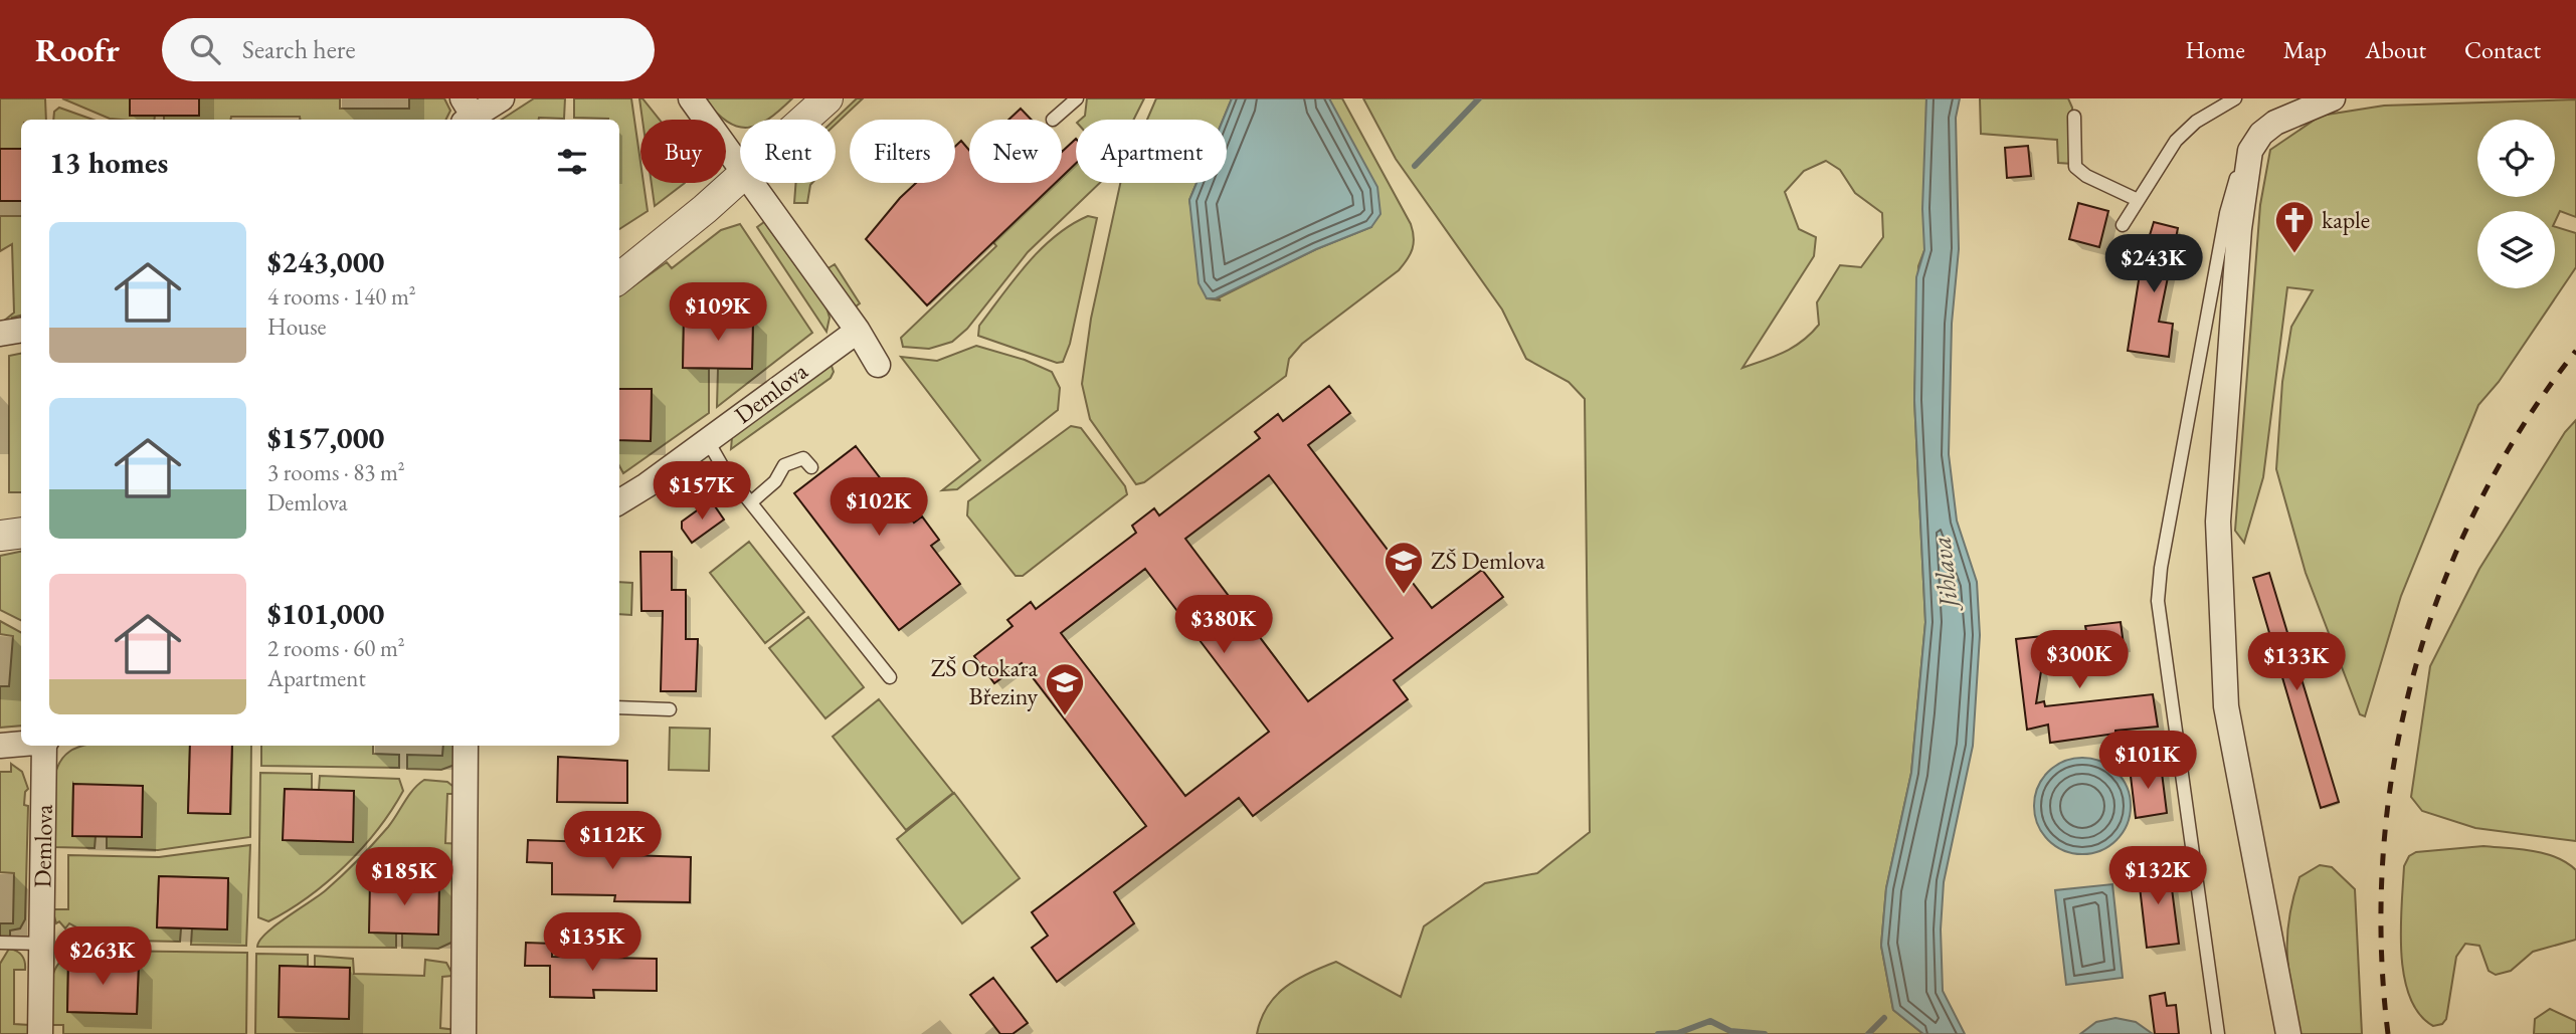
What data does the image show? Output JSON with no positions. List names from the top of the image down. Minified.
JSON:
{"streets":{"street":["Demlova"]},"water":["Jihlava"],"places":{"church":["kaple"],"school or university":["ZŠ Demlova","ZŠ Otokara Březiny"]},"page":{"header":"Roofr","search":"Search here","nav":["Home","Map","About","Contact"],"chip":["Buy","Rent","Filters","New","Apartment"],"heading":"13 homes","list":[{"name":"$243,000","note":"4 rooms · 140 m² · House"},{"name":"$157,000","note":"3 rooms · 83 m² · Demlova"},{"name":"$101,000","note":"2 rooms · 60 m² · Apartment"}],"price":["$243K","$109K","$157K","$102K","$380K","$300K","$133K","$101K","$112K","$132K","$185K","$135K","$263K"]}}
